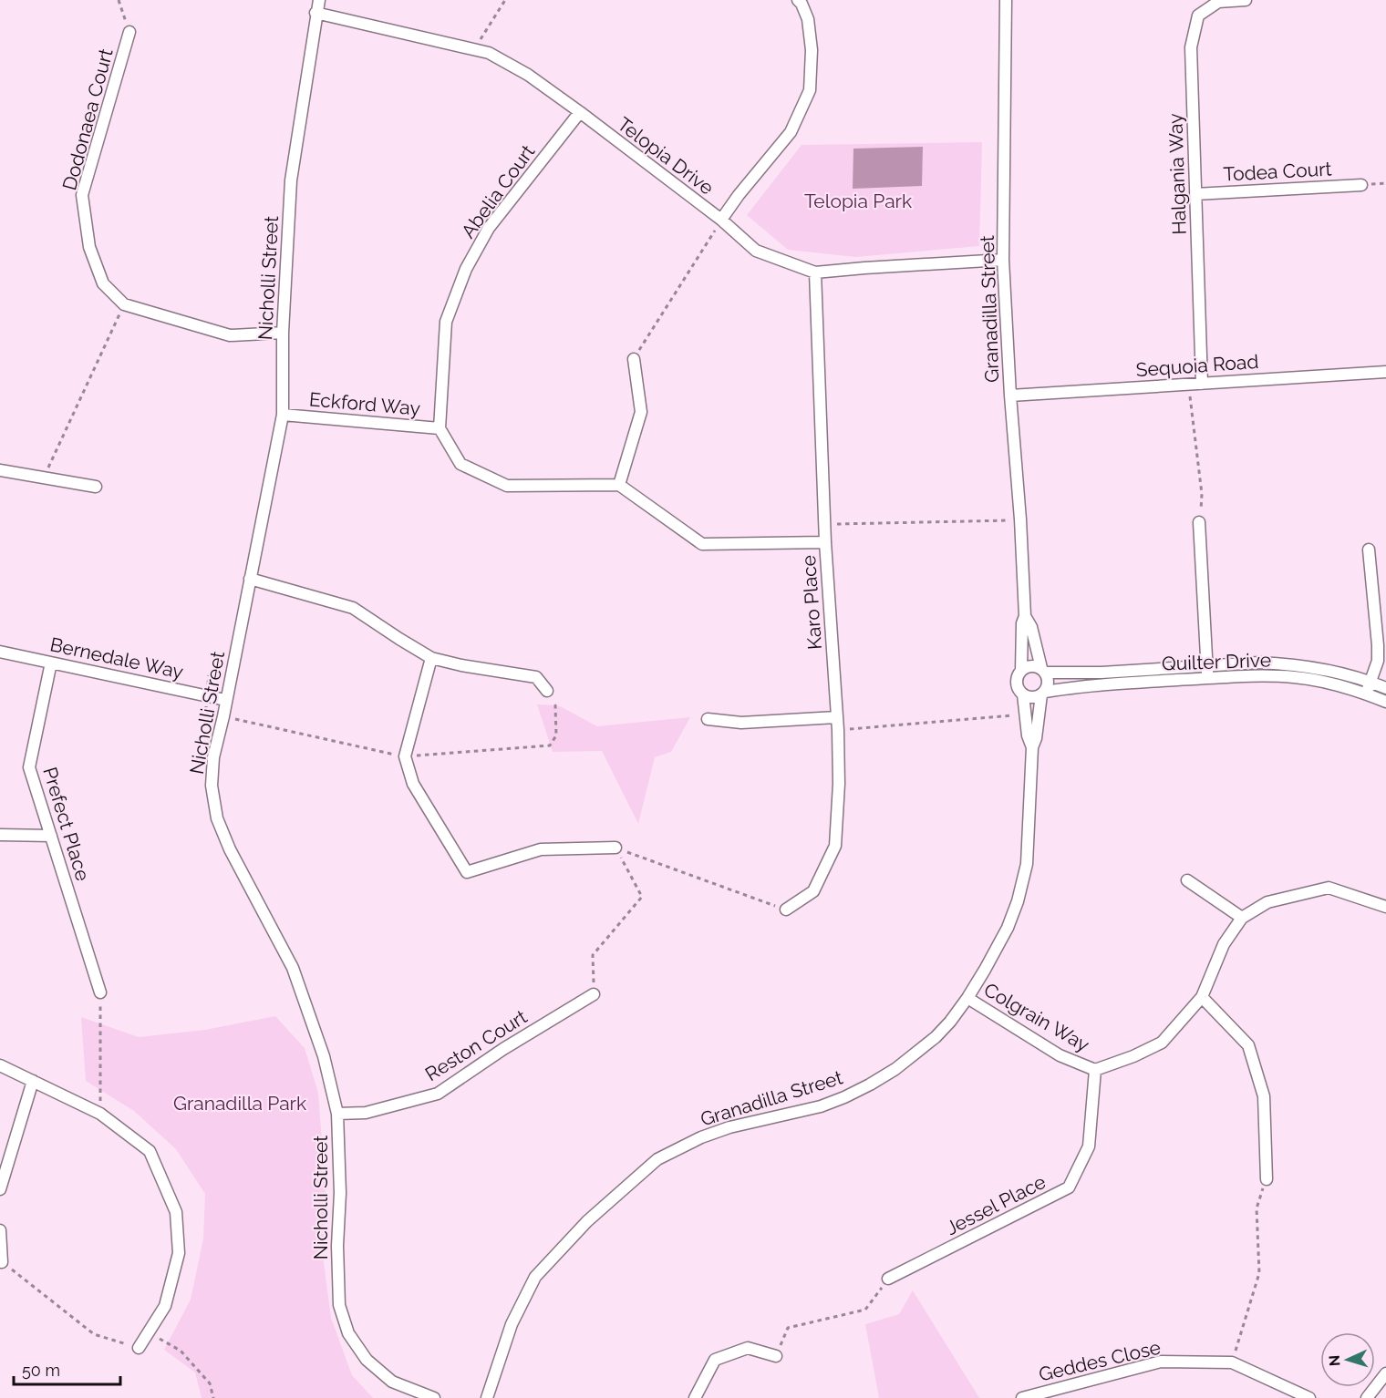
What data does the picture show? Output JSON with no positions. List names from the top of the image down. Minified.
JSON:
{"streets":{"street":["Dodonaea Court","Telopia Drive","Todea Court","Halgania Way","Abelia Court","Nicholli Street","Granadilla Street","Sequoia Road","Eckford Way","Karo Place","Bernedale Way","Quilter Drive","Prefect Place","Colgrain Way","Reston Court","Jessel Place","Geddes Close"]},"crossings":[["Telopia Drive","Abelia Court"],["Telopia Drive","Nicholli Street"],["Telopia Drive","Granadilla Street"],["Telopia Drive","Karo Place"],["Todea Court","Halgania Way"],["Halgania Way","Sequoia Road"],["Abelia Court","Eckford Way"],["Nicholli Street","Eckford Way"],["Nicholli Street","Bernedale Way"],["Nicholli Street","Reston Court"],["Granadilla Street","Sequoia Road"],["Granadilla Street","Quilter Drive"],["Granadilla Street","Colgrain Way"],["Bernedale Way","Prefect Place"],["Colgrain Way","Jessel Place"]],"parks":["Telopia Park","Granadilla Park"],"scale_bar":"50 m","north":"left"}
